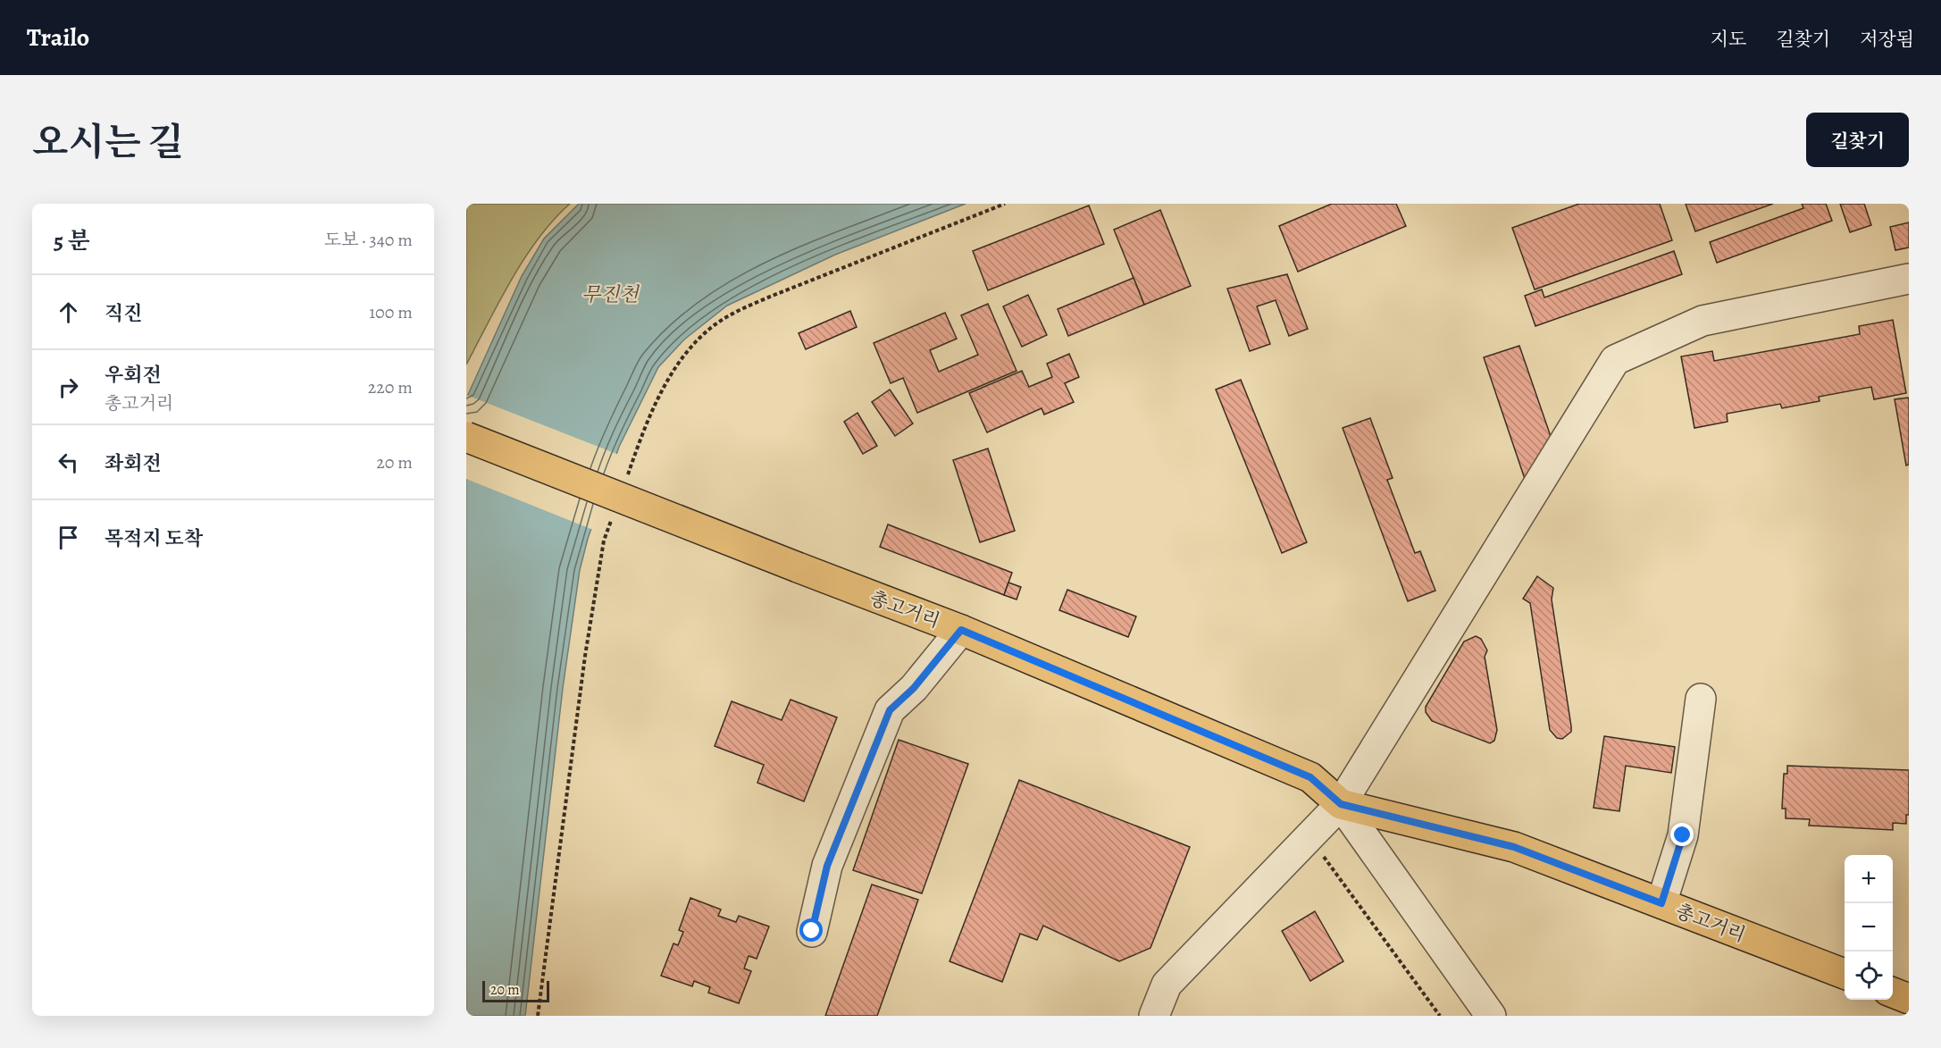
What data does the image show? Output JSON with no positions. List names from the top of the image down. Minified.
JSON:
{"streets":{"main road":["총고거리"]},"water":["무진천"],"scale_bar":"20 m","page":{"header":"Trailo","nav":["지도","길찾기","저장됨"],"title":"오시는 길","buttons":"길찾기","heading":["5 분","도보 · 340 m"],"list":[["직진","100 m"],["우회전","총고거리","220 m"],["좌회전","20 m"],"목적지 도착"],"map_buttons":["+","−"],"scale":"20 m"}}
